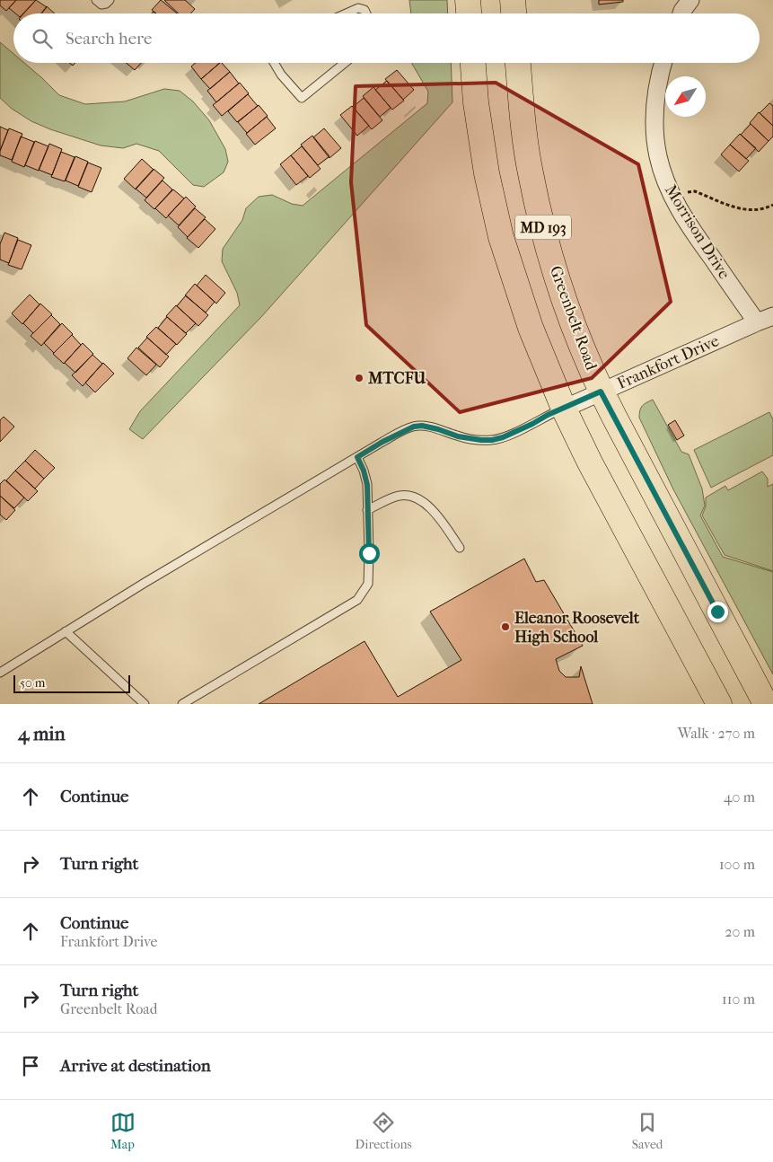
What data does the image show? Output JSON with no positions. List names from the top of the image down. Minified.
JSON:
{"streets":{"main road":["MD 193","Greenbelt Road"],"street":["Morrison Drive","Frankfort Drive"]},"crossings":[["MD 193","Frankfort Drive"],["Morrison Drive","Frankfort Drive"],["Greenbelt Road","Frankfort Drive"]],"places":["MTCFU","Eleanor Roosevelt High School"],"scale_bar":"50 m","north":"bottom left","page":{"search":"Search here","scale":"50 m","heading":["4 min","Walk · 270 m"],"list":[["Continue","40 m"],["Turn right","100 m"],["Continue","Frankfort Drive","20 m"],["Turn right","Greenbelt Road","110 m"],"Arrive at destination"],"nav":["Map","Directions","Saved"]}}
